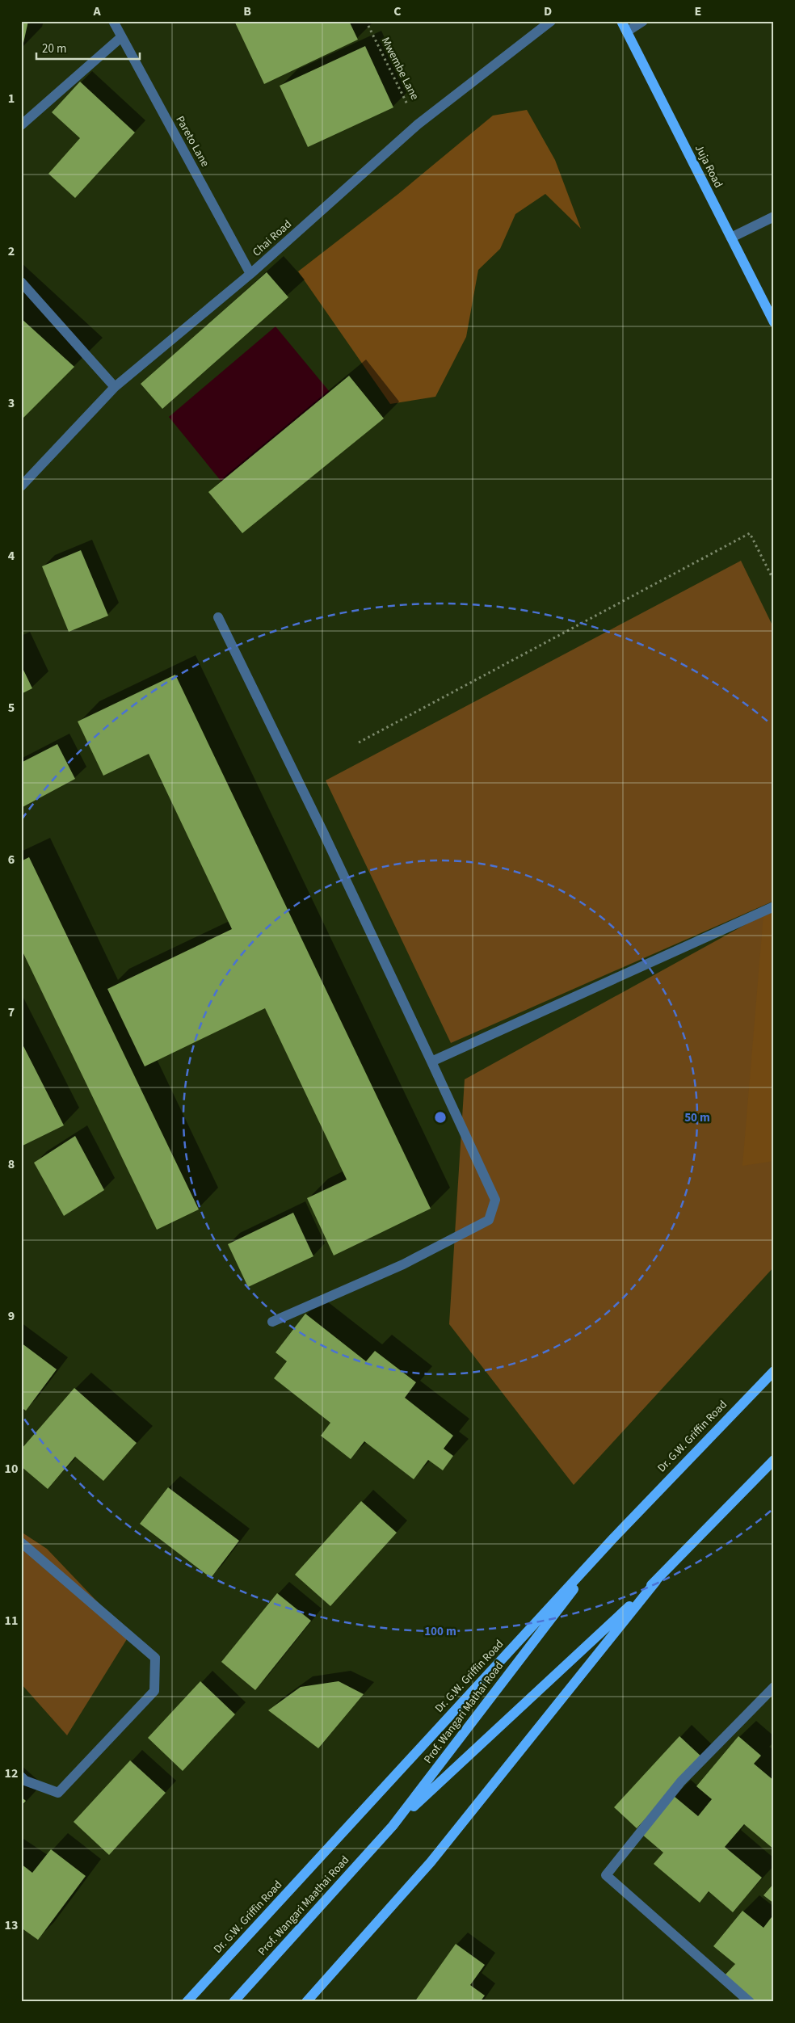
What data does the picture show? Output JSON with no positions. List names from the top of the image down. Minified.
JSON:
{"streets":{"main road":["Juja Road","Dr. G.W. Griffin Road","Prof. Wangari Mathai Road","Prof. Wangari Maathai Road"],"street":["Pareto Lane","Chai Road"],"path":["Mwembe Lane"]},"crossings":[["Mwembe Lane","Chai Road"],["Pareto Lane","Chai Road"],["Dr. G.W. Griffin Road","Prof. Wangari Mathai Road"],["Prof. Wangari Mathai Road","Prof. Wangari Maathai Road"]],"scale_bar":"20 m","grid":{"columns":["A","B","C","D","E"],"rows":["1","2","3","4","5","6","7","8","9","10","11","12","13"]},"rings":["50 m","100 m"]}
